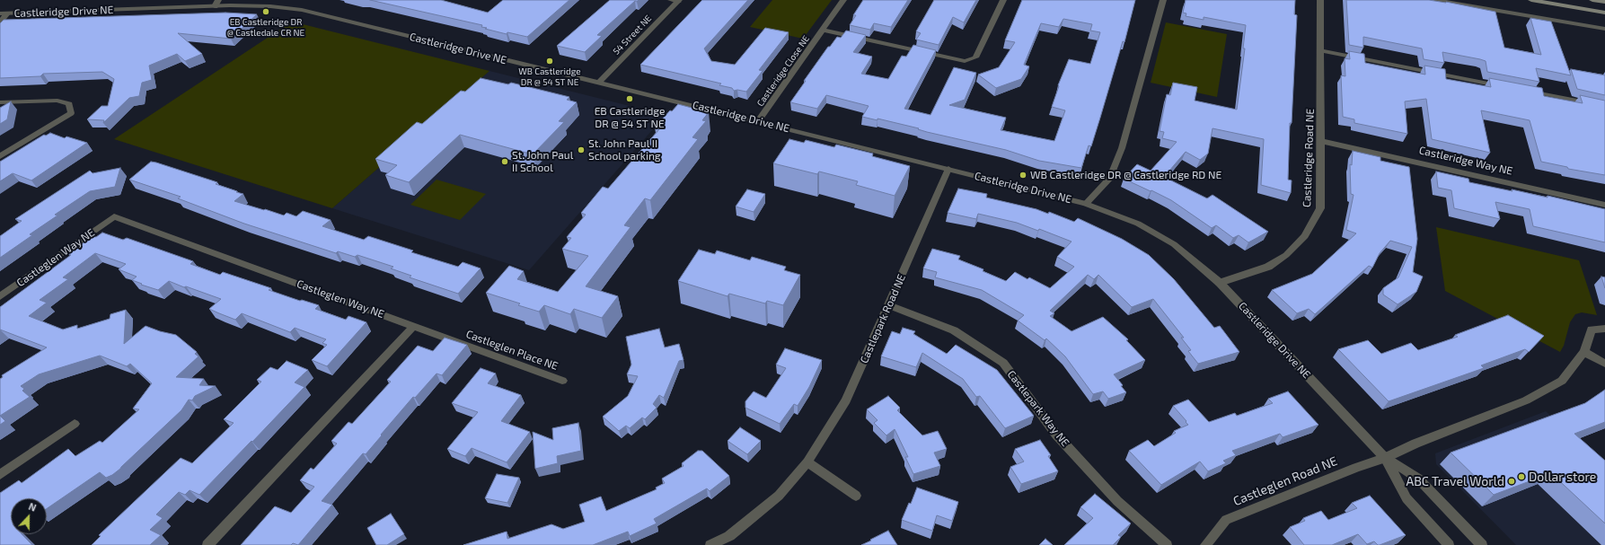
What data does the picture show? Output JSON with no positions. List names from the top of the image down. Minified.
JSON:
{"streets":{"street":["Castleridge Drive NE","54 Street NE","Castleridge Close NE","Castleridge Road NE","Castleridge Way NE","Castleglen Way NE","Castlepark Road NE","Castleglen Place NE","Castlepark Way NE","Castleglen Road NE"]},"crossings":[["Castleridge Drive NE","54 Street NE"],["Castleridge Drive NE","Castleridge Close NE"],["Castleridge Drive NE","Castleridge Road NE"],["Castleridge Drive NE","Castlepark Road NE"],["Castleridge Drive NE","Castleglen Road NE"],["Castleridge Road NE","Castleridge Way NE"],["Castleglen Way NE","Castleglen Place NE"],["Castlepark Road NE","Castlepark Way NE"]],"places":["EB Castleridge DR @ Castledale CR NE","WB Castleridge DR @ 54 ST NE","EB Castleridge DR @ 54 ST NE","St. John Paul II School parking","St. John Paul II School","WB Castleridge DR @ Castleridge RD NE","Dollar store","ABC Travel World"],"north":"top"}
